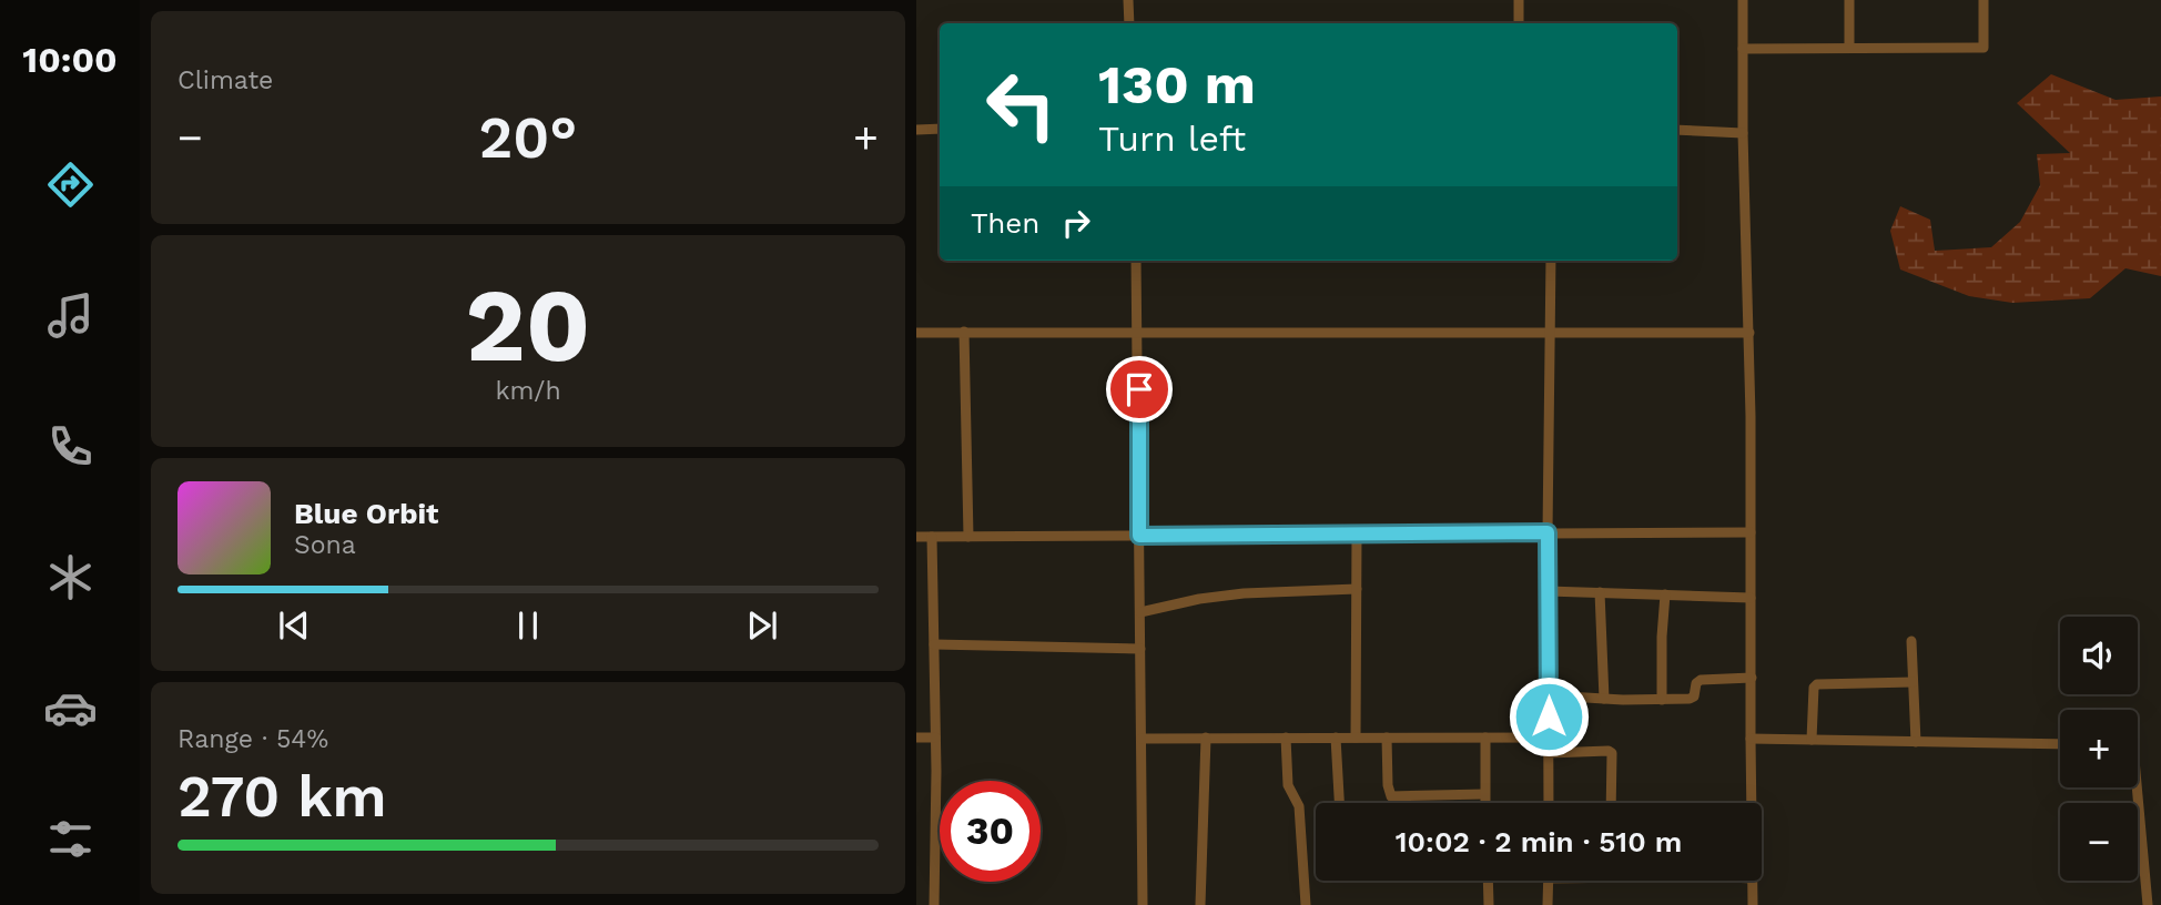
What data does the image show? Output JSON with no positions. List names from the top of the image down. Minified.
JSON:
{"page":{"tabs":"10:00","tile":["Climate",["20","km/h"],["Range · 54%","270 km"]],"turn":["130 m","Turn left"],"heat":["−","20°","+"],"then":"Then","song":["Blue Orbit","Sona"],"map_buttons":["+","−"],"limit":"30","trip":"10:02 · 2 min · 510 m"}}
